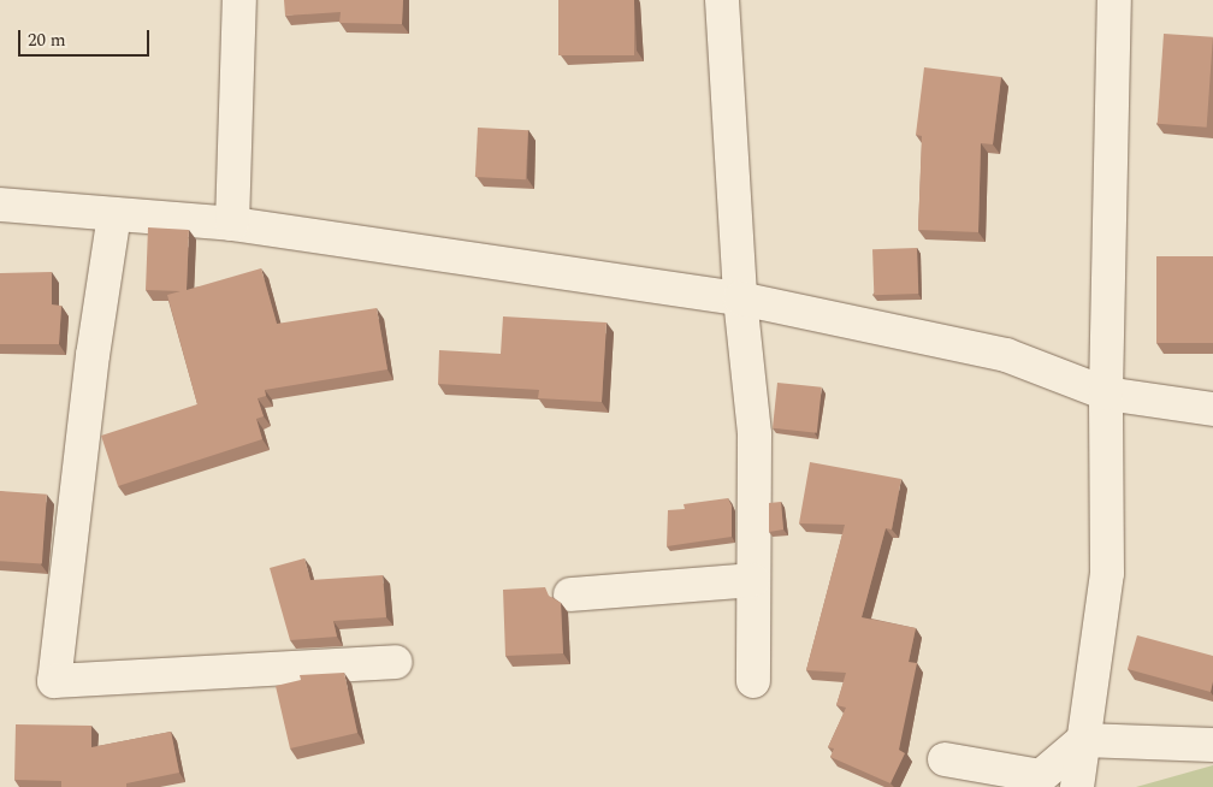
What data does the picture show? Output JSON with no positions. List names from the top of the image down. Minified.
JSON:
{"scale_bar":"20 m"}
